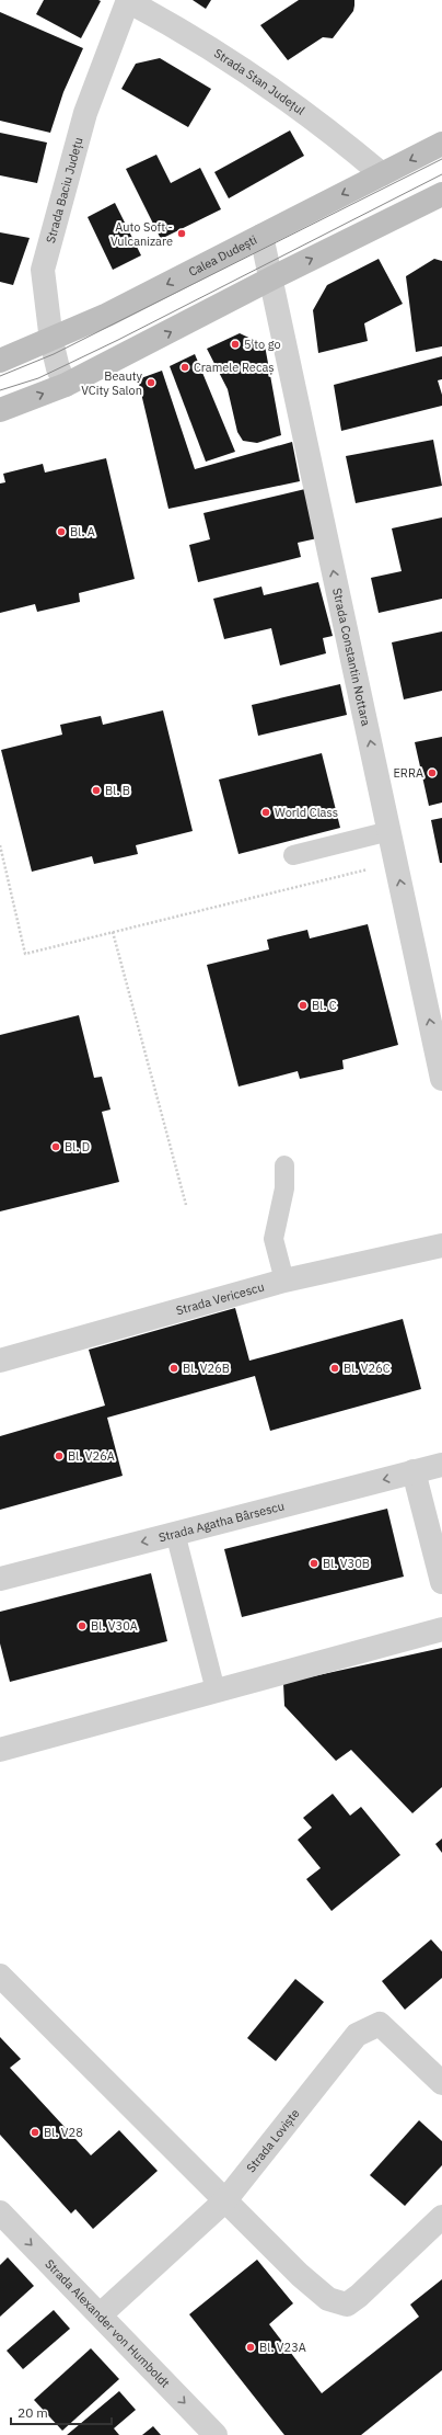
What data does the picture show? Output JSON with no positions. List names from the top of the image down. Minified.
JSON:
{"streets":{"main road":["Calea Dudești"],"street":["Strada Stan Județul","Strada Baciu Județu","Strada Constantin Nottara","Strada Vericescu","Strada Agatha Bârsescu","Strada Loviște","Strada Alexander von Humboldt"]},"crossings":[["Strada Stan Județul","Strada Baciu Județu"],["Strada Stan Județul","Calea Dudești"],["Strada Baciu Județu","Calea Dudești"],["Calea Dudești","Strada Constantin Nottara"],["Strada Loviște","Strada Alexander von Humboldt"]],"one_way":["Strada Constantin Nottara"],"places":["Auto Soft - Vulcanizare","5 to go","Cramele Recaș","Beauty VCity Salon","Bl. A","ERRA","Bl. B","World Class","Bl. C","Bl. D","Bl. V26B","Bl. V26C","Bl. V26A","Bl. V30B","Bl. V30A","Bl. V28","Bl. V23A"],"scale_bar":"20 m"}
